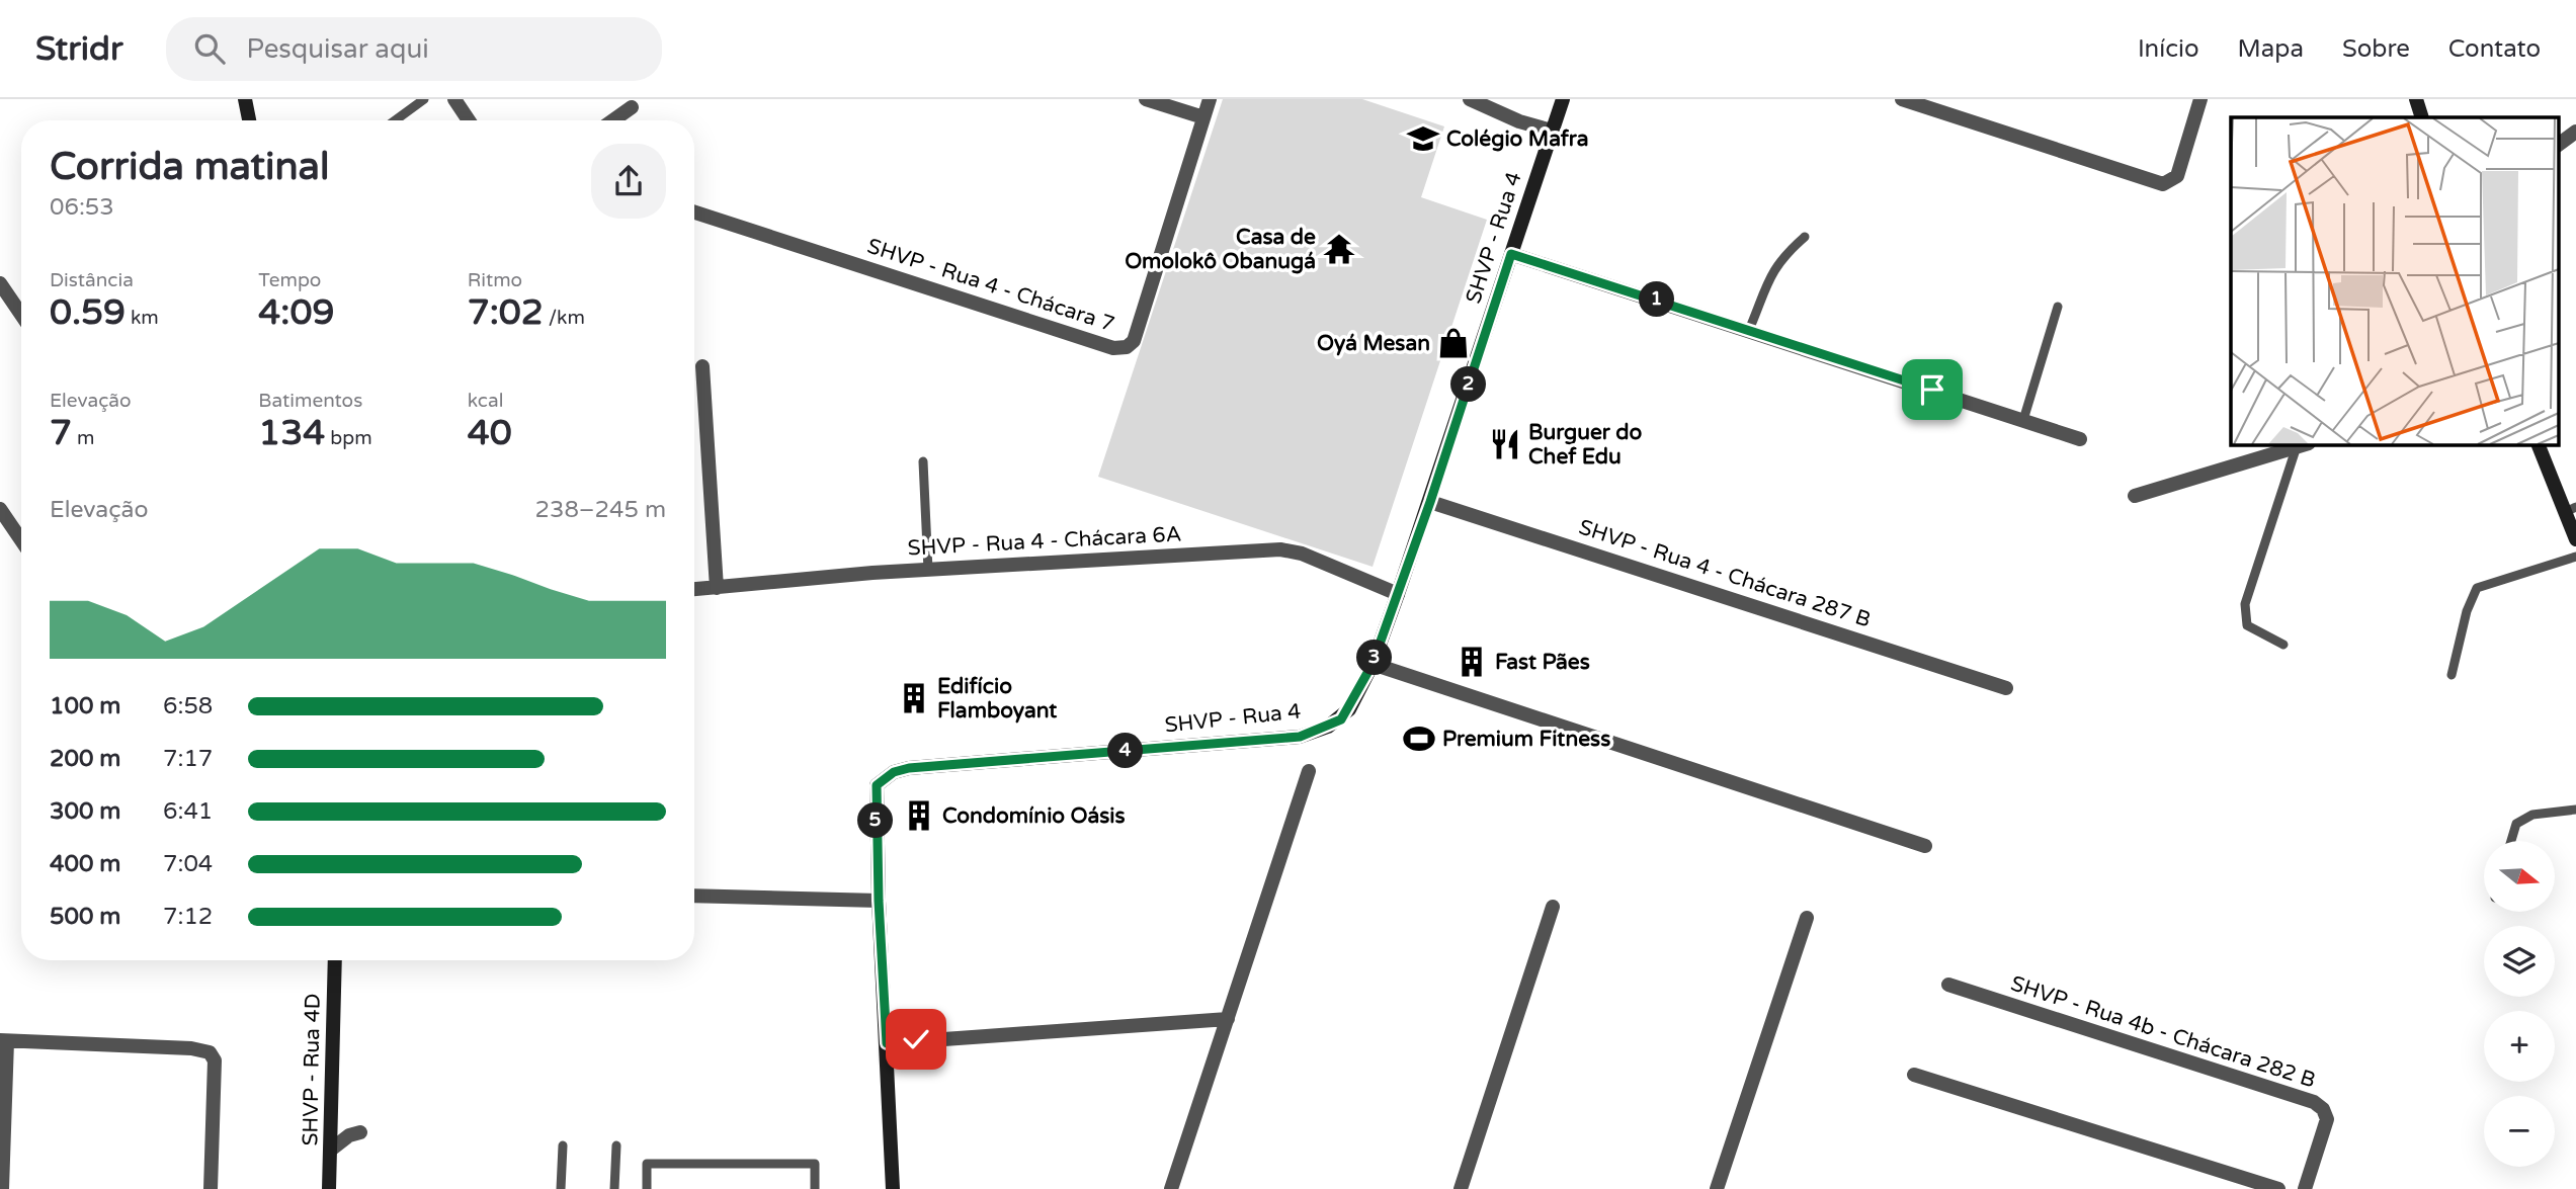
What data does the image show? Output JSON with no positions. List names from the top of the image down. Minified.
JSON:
{"streets":{"street":["SHVP - Rua 4","SHVP - Rua 4 - Chácara 7","SHVP - Rua 4 - Chácara 6A","SHVP - Rua 4 - Chácara 287 B","SHVP - Rua 4b - Chácara 282 B","SHVP - Rua 4D"]},"crossings":[["SHVP - Rua 4","SHVP - Rua 4 - Chácara 6A"],["SHVP - Rua 4","SHVP - Rua 4 - Chácara 287 B"]],"places":{"school or university":["Colégio Mafra"],"temple":["Casa de Omolokô Obanugá"],"shop":["Oyá Mesan"],"restaurant":["Burguer do Chef Edu"],"building":["Fast Pães","Edifício Flamboyant","Condomínio Oásis"],"sports":["Premium Fitness"]},"north":"right","page":{"header":"Stridr","search":"Pesquisar aqui","nav":["Início","Mapa","Sobre","Contato"],"heading":["Corrida matinal","06:53"],"stats":[["Distância","0.59 km"],["Tempo","4:09"],["Ritmo","7:02 /km"],["Elevação","7 m"],["Batimentos","134 bpm"],["kcal","40"]],"pins":["1","2","3","4","5"],"chart":["Elevação","238–245 m"],"list":[{"name":"100 m","note":"6:58"},{"name":"200 m","note":"7:17"},{"name":"300 m","note":"6:41"},{"name":"400 m","note":"7:04"},{"name":"500 m","note":"7:12"}],"map_buttons":["+","−"]}}
